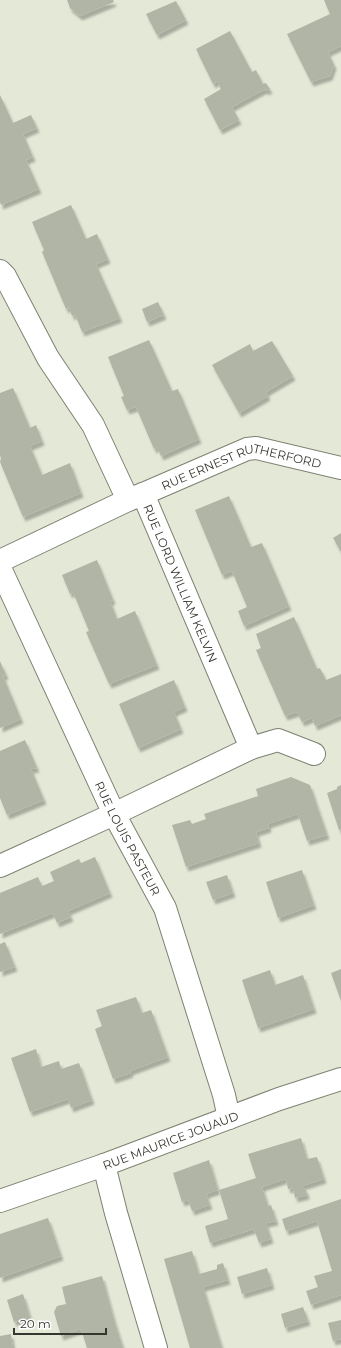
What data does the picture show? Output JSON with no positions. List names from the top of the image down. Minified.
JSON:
{"streets":{"street":["RUE ERNEST RUTHERFORD","RUE LORD WILLIAM KELVIN","RUE LOUIS PASTEUR","RUE MAURICE JOUAUD"]},"crossings":[["RUE ERNEST RUTHERFORD","RUE LORD WILLIAM KELVIN"],["RUE LOUIS PASTEUR","RUE MAURICE JOUAUD"]],"scale_bar":"20 m"}
